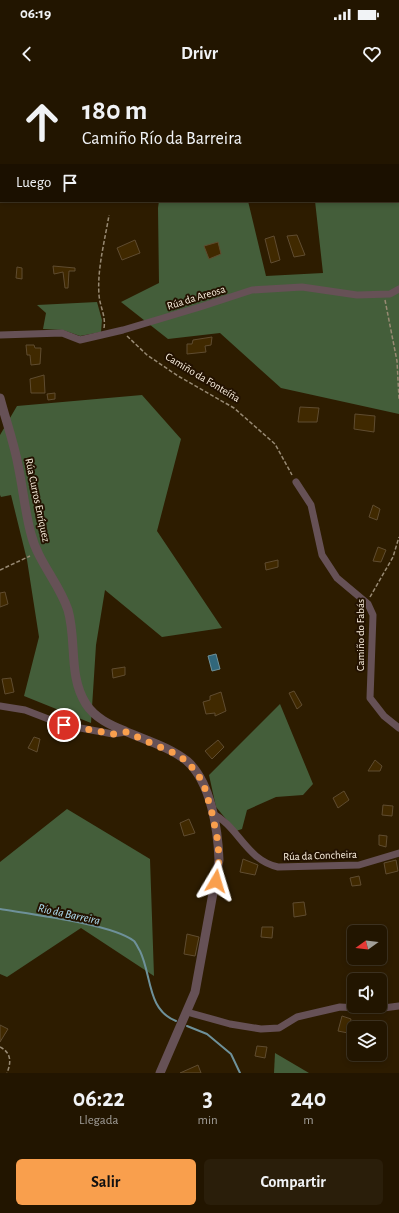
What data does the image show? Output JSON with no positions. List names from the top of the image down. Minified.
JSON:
{"streets":{"street":["Rúa da Areosa","Rúa Curros Enríquez","Camiño do Fabás","Rúa da Concheira"],"path":["Camiño da Fonteíña"]},"crossings":[["Rúa da Areosa","Camiño da Fonteíña"],["Rúa Curros Enríquez","Rúa da Concheira"]],"water":["Río da Barreira"],"north":"left","page":{"status":"06:19","header":"Drivr","turn":["180 m","Camiño Río da Barreira"],"then":"Luego","eta":["06:22","Llegada","3","min","240","m"],"buttons":["Salir","Compartir"]}}
